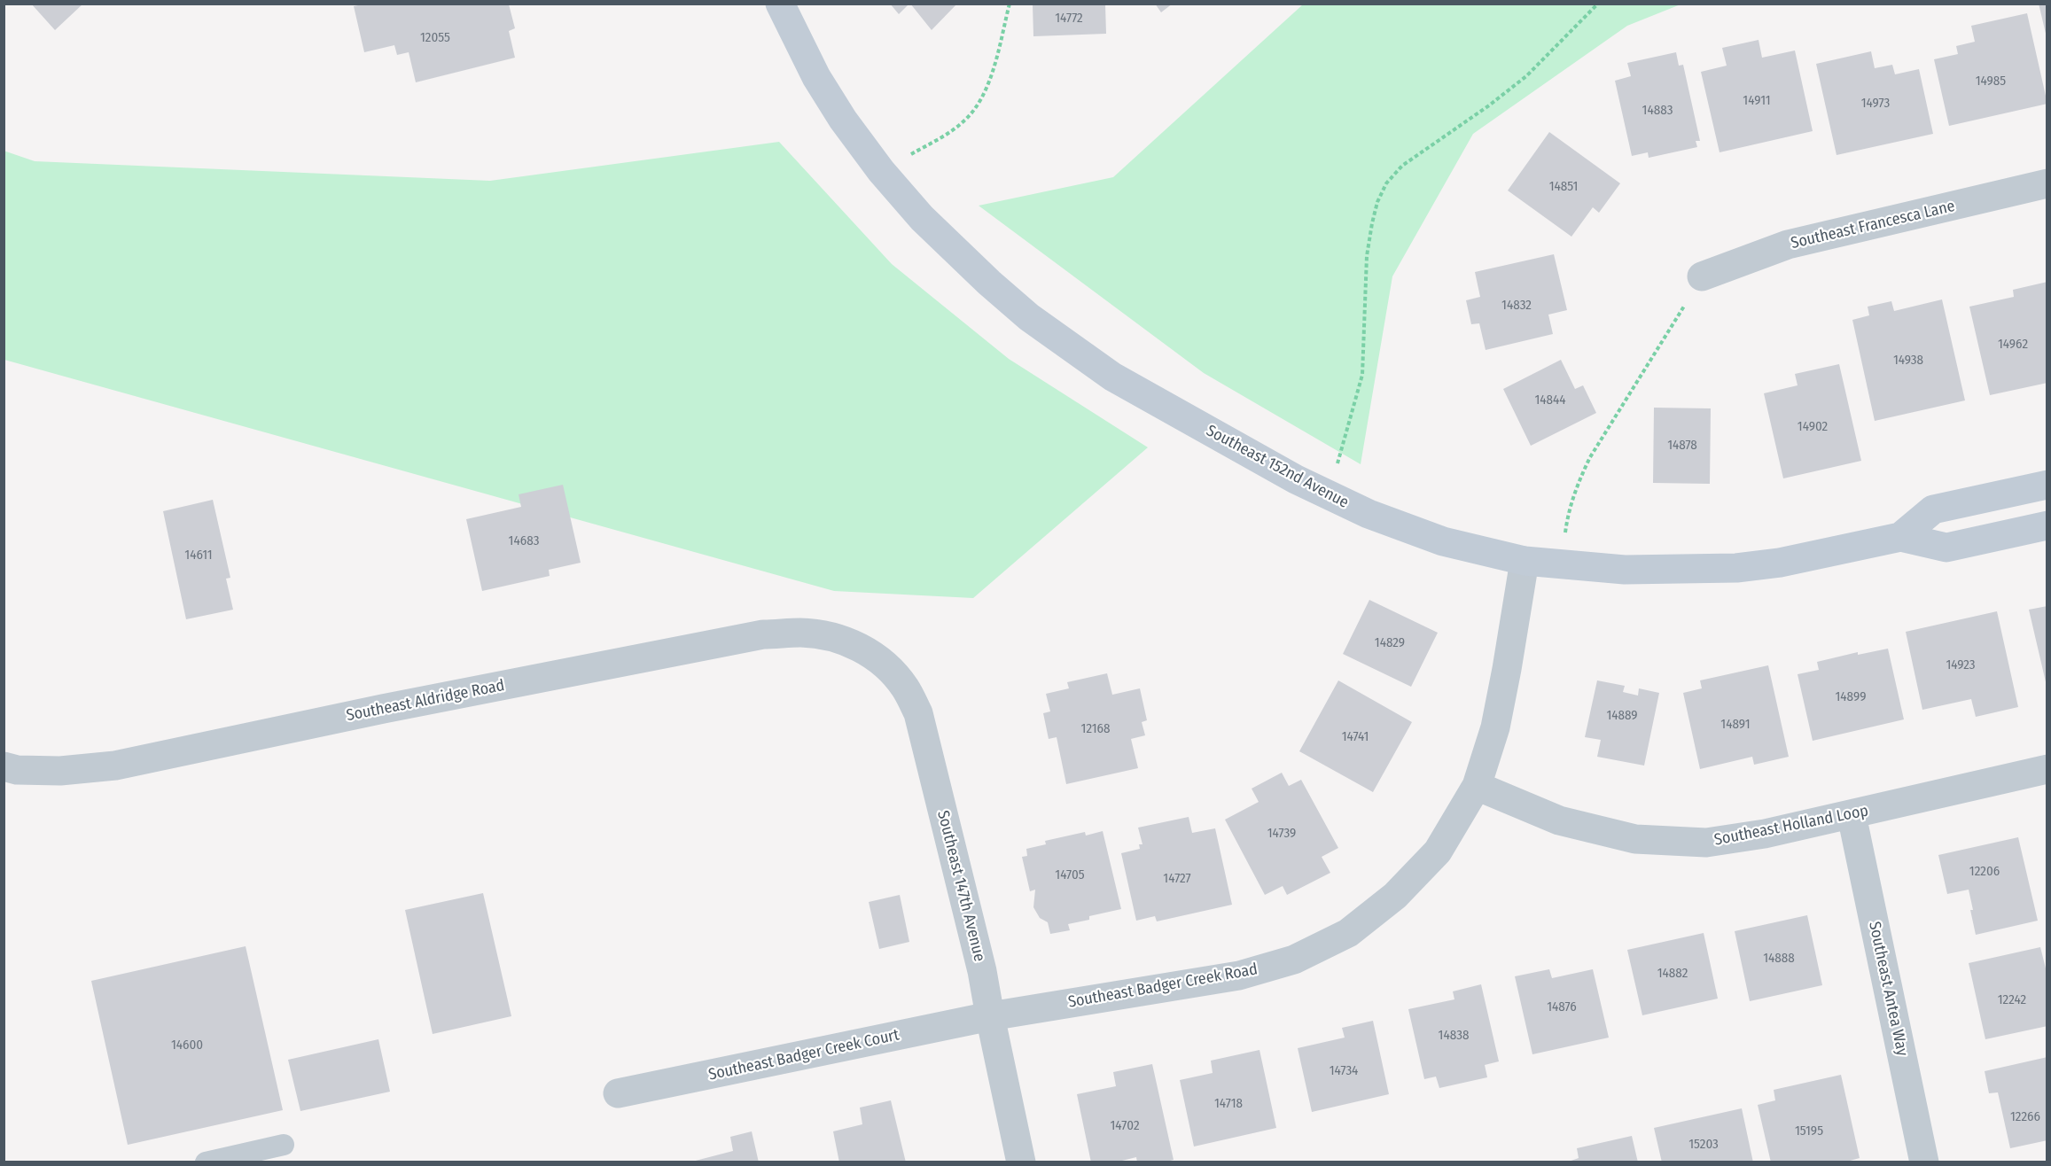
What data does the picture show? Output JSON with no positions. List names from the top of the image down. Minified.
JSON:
{"streets":{"main road":["Southeast 152nd Avenue"],"street":["Southeast Francesca Lane","Southeast Aldridge Road","Southeast Holland Loop","Southeast 147th Avenue","Southeast Badger Creek Road","Southeast Antea Way","Southeast Badger Creek Court"]},"crossings":[["Southeast 152nd Avenue","Southeast Badger Creek Road"],["Southeast Aldridge Road","Southeast 147th Avenue"],["Southeast Holland Loop","Southeast Badger Creek Road"],["Southeast Holland Loop","Southeast Antea Way"],["Southeast 147th Avenue","Southeast Badger Creek Road"],["Southeast 147th Avenue","Southeast Badger Creek Court"],["Southeast Badger Creek Road","Southeast Badger Creek Court"]],"house_numbers":["14772","12055","14985","14911","14973","14883","14851","14832","14962","14938","14844","14902","14878","14683","14611","14829","14923","14899","14889","14891","12168","14741","14739","12206","14705","14727","14888","14882","12242","14876","14838","14600","14734","14718","12266","14702","15195","15203"]}
